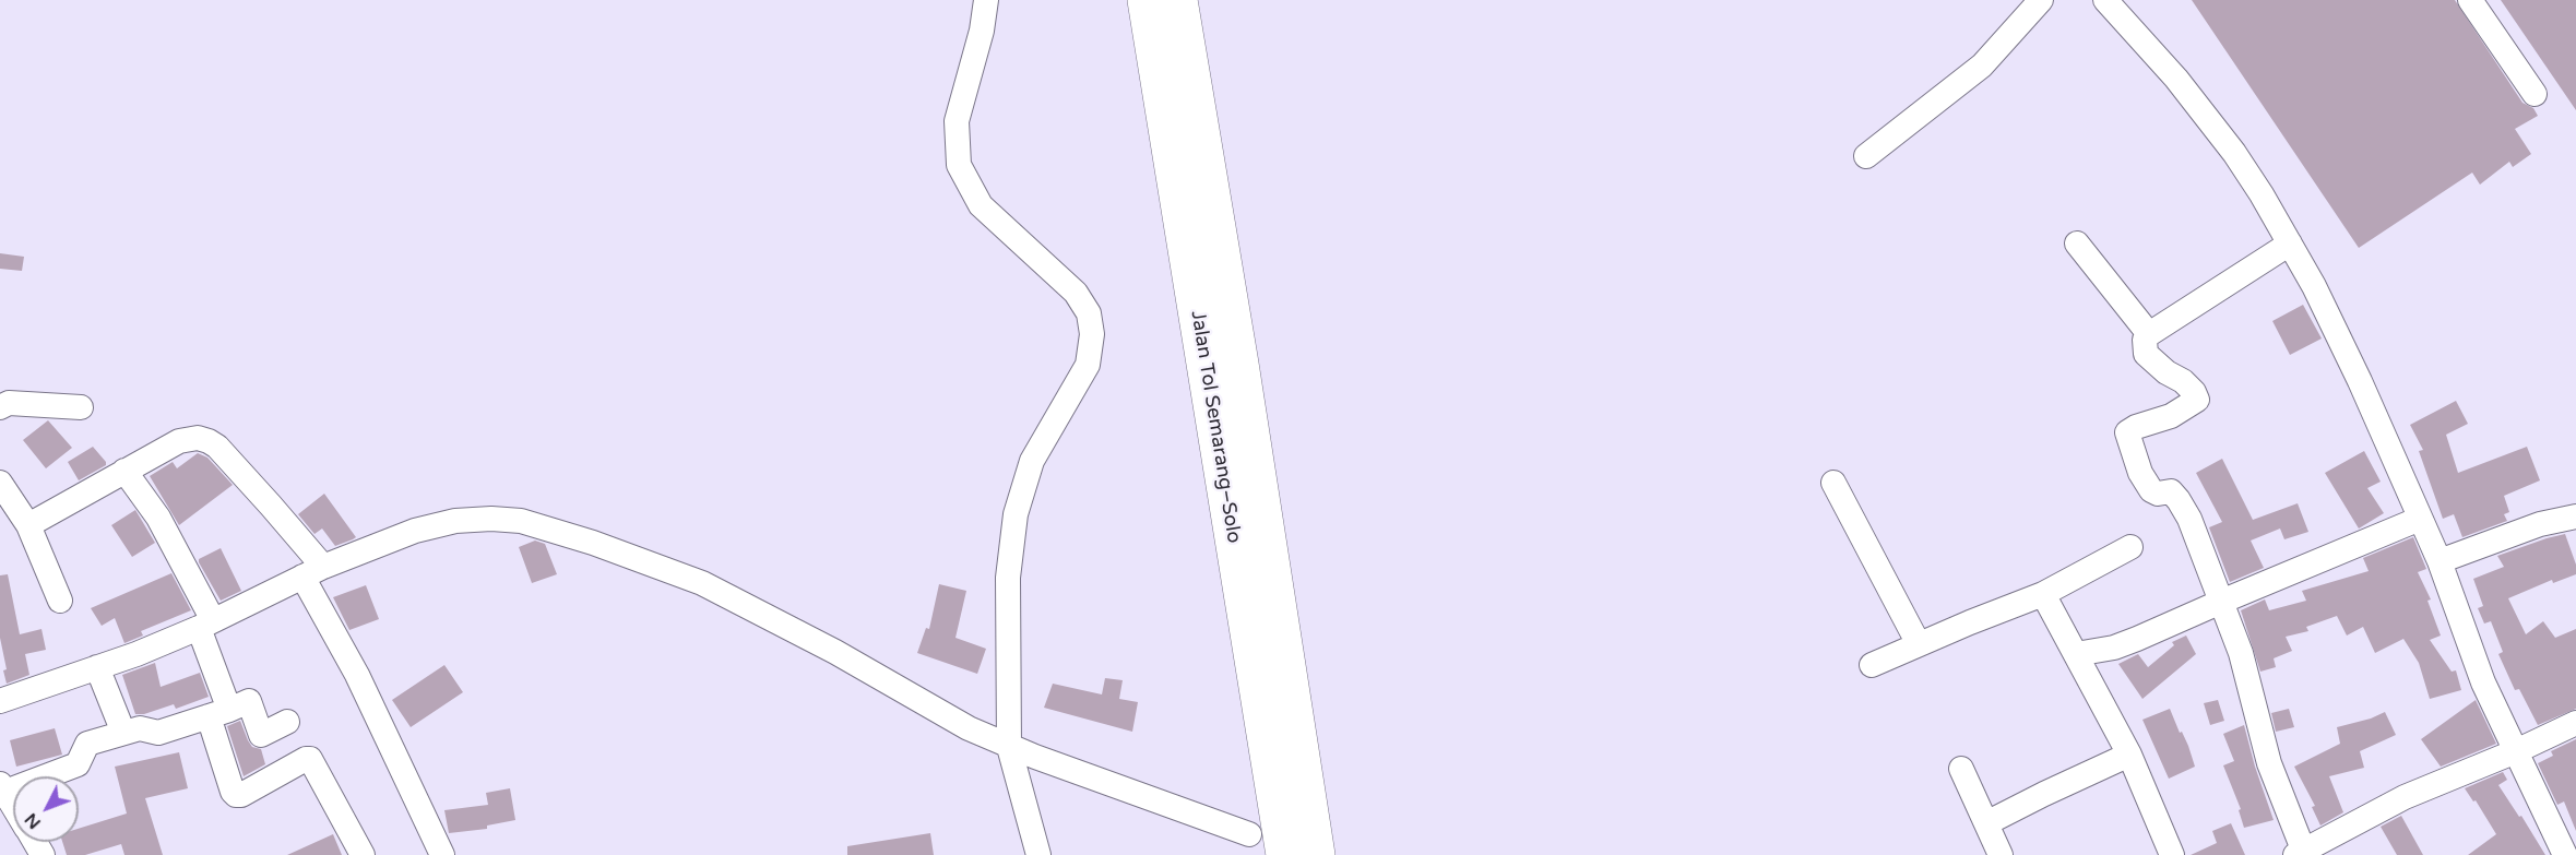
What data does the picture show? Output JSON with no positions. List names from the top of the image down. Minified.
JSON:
{"streets":{"highway":["Jalan Tol Semarang–Solo"]},"north":"bottom left"}
